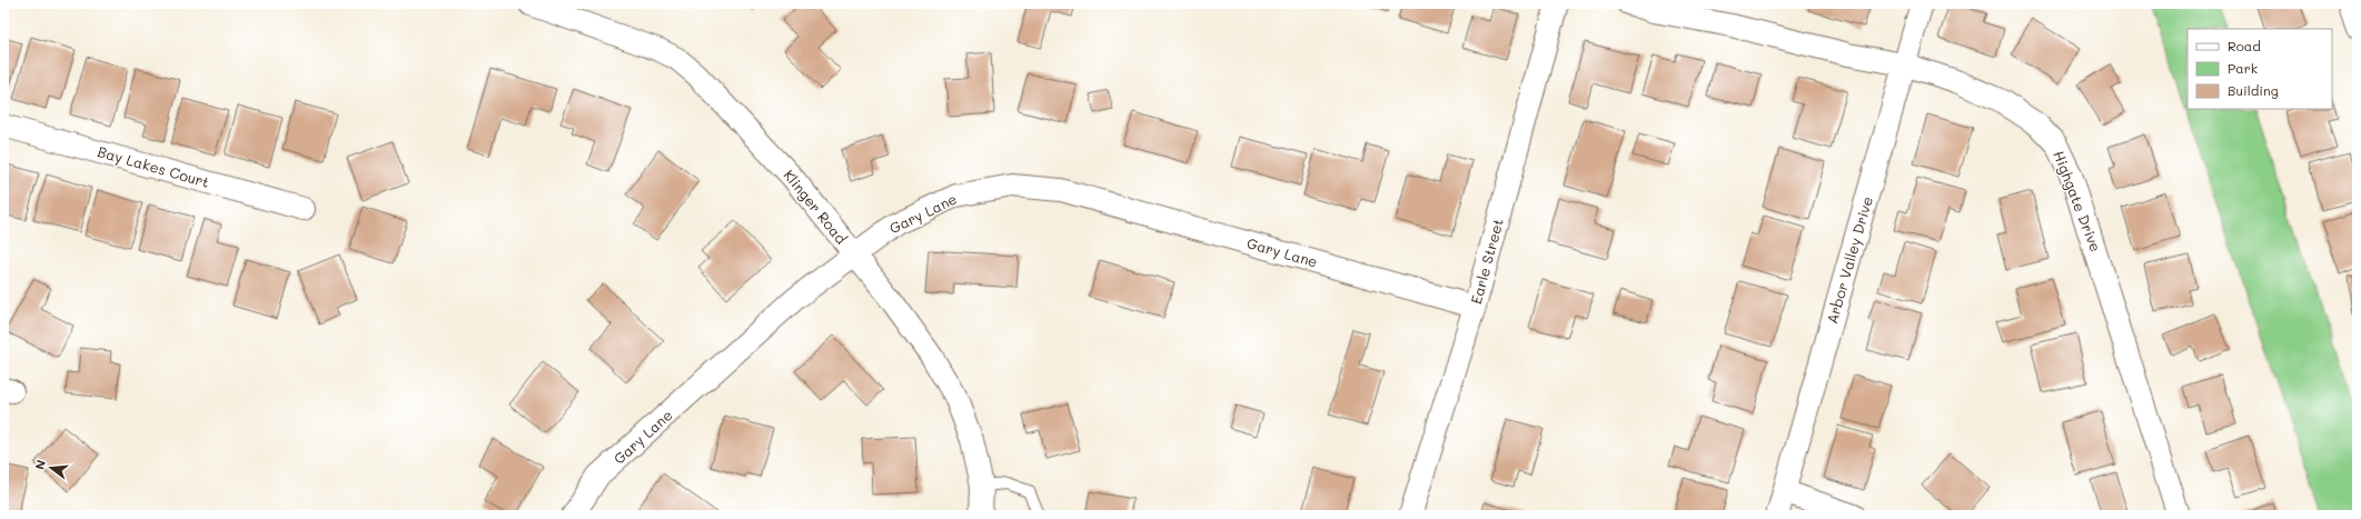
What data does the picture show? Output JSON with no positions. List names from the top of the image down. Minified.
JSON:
{"streets":{"street":["Bay Lakes Court","Highgate Drive","Klinger Road","Gary Lane","Arbor Valley Drive","Earle Street"]},"crossings":[["Highgate Drive","Arbor Valley Drive"],["Klinger Road","Gary Lane"],["Gary Lane","Earle Street"]],"legend":["Road","Park","Building"],"north":"left"}
